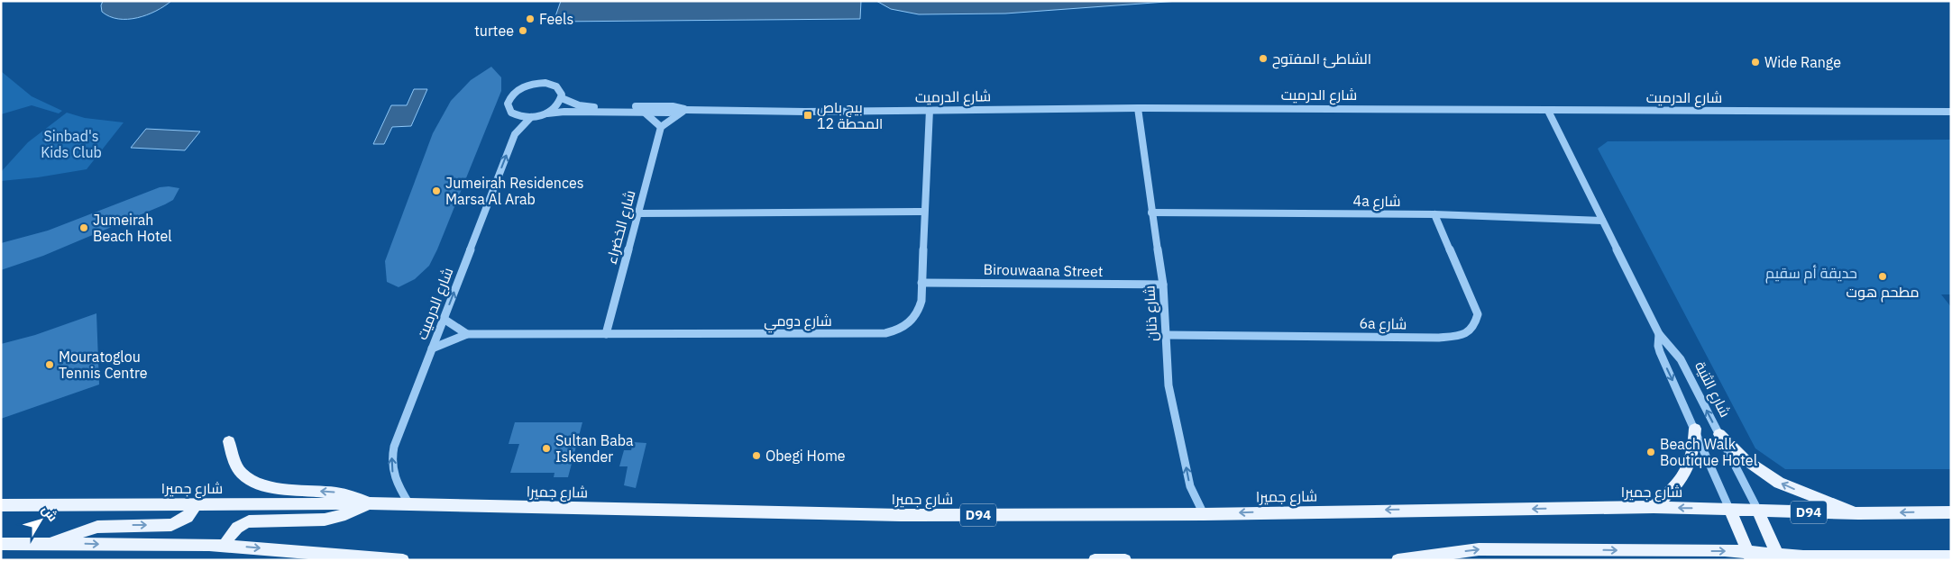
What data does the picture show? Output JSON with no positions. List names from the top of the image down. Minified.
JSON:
{"streets":{"main road":["شارع الثنية","شارع جميرا","D94"],"street":["شارع الدرميت","4a شارع","شارع الخضراء","Birouwaana Street","شارع ذنان","شارع دومي","6a شارع"]},"crossings":[["شارع الدرميت","شارع ذنان"],["شارع الدرميت","شارع دومي"],["شارع الدرميت","شارع الثنية"],["شارع الدرميت","شارع جميرا"],["4a شارع","شارع ذنان"],["4a شارع","6a شارع"],["4a شارع","شارع الثنية"],["شارع الخضراء","شارع دومي"],["Birouwaana Street","شارع ذنان"],["Birouwaana Street","شارع دومي"],["شارع ذنان","6a شارع"],["شارع ذنان","شارع جميرا"],["شارع الثنية","شارع جميرا"]],"one_way":["شارع ذنان"],"parks":["Sinbad's Kids Club","حديقة أم سقيم"],"places":{"other":["Feels","turtee","الشاطئ المفتوح","Wide Range","Jumeirah Residences Marsa Al Arab","Jumeirah Beach Hotel","مطحم هوت","Mouratoglou Tennis Centre","Sultan Baba Iskender","Beach Walk Boutique Hotel","Obegi Home"],"transit":["بيج باص المحطة 12"]},"north":"top right"}
